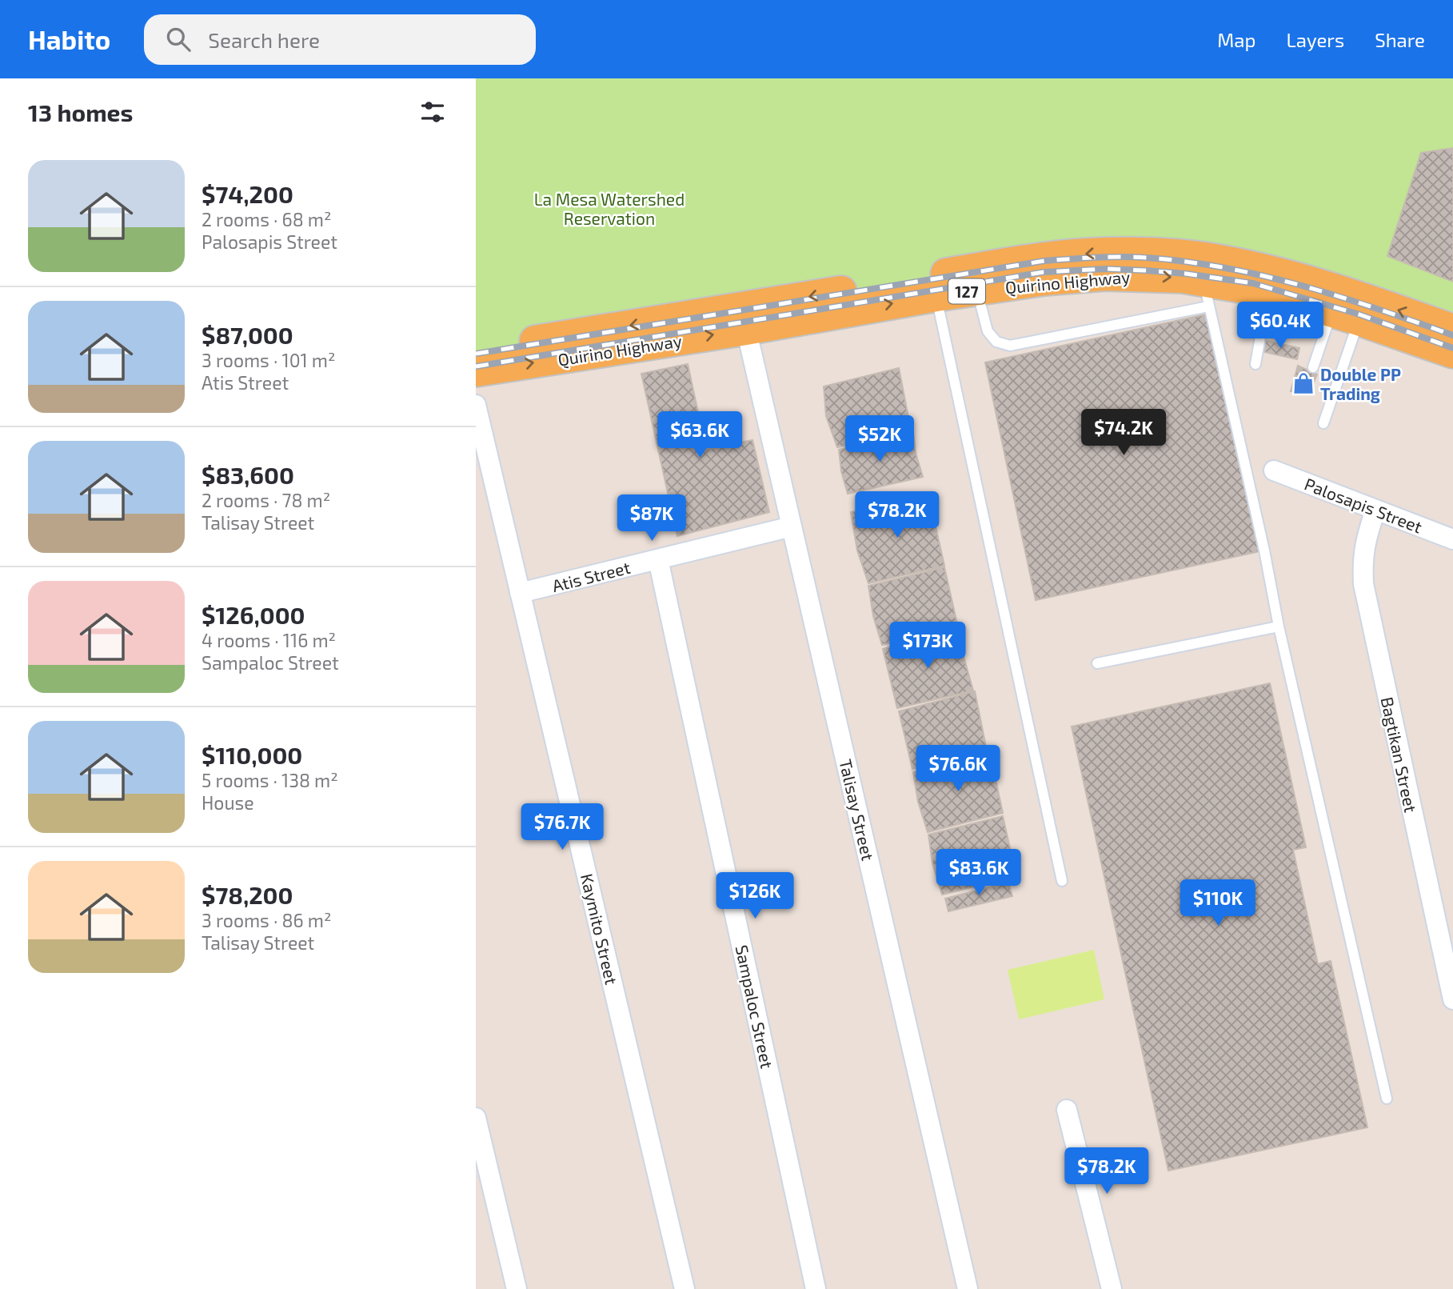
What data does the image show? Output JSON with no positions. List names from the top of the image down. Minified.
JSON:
{"streets":{"main road":["Quirino Highway","127"],"street":["Palosapis Street","Atis Street","Bagtikan Street","Talisay Street","Kaymito Street","Sampaloc Street"]},"crossings":[["Quirino Highway","Talisay Street"],["Palosapis Street","Bagtikan Street"],["Atis Street","Talisay Street"],["Atis Street","Kaymito Street"],["Atis Street","Sampaloc Street"]],"parks":["La Mesa Watershed Reservation"],"places":{"shop":["Double PP Trading"]},"page":{"header":"Habito","search":"Search here","nav":["Map","Layers","Share"],"heading":"13 homes","list":[{"name":"$74,200","note":"2 rooms · 68 m² · Palosapis Street"},{"name":"$87,000","note":"3 rooms · 101 m² · Atis Street"},{"name":"$83,600","note":"2 rooms · 78 m² · Talisay Street"},{"name":"$126,000","note":"4 rooms · 116 m² · Sampaloc Street"},{"name":"$110,000","note":"5 rooms · 138 m² · House"},{"name":"$78,200","note":"3 rooms · 86 m² · Talisay Street"}],"price":["$60.4K","$74.2K","$63.6K","$52K","$78.2K","$87K","$173K","$76.6K","$76.7K","$83.6K","$126K","$110K","$78.2K"]}}
